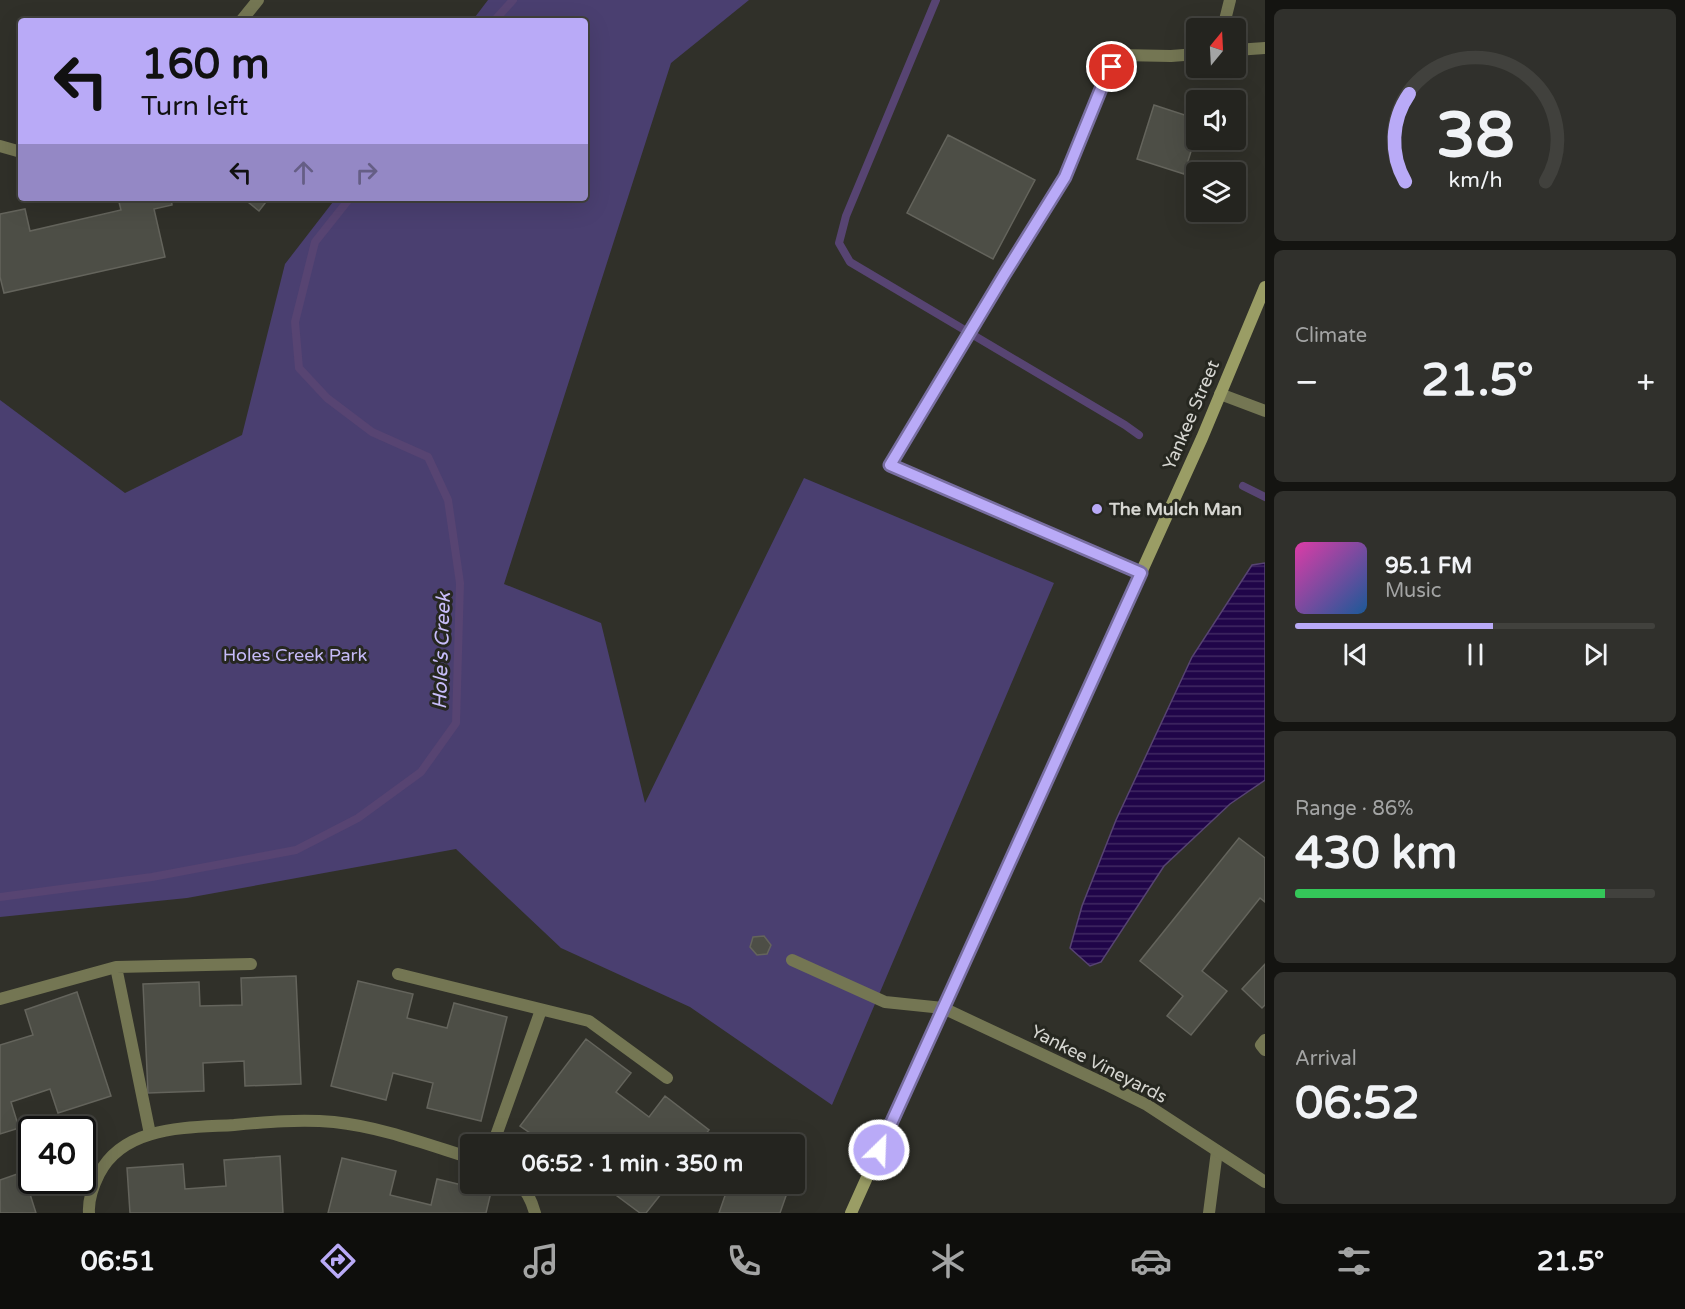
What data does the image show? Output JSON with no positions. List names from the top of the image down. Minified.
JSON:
{"streets":{"street":["Yankee Street","Yankee Vineyards"]},"crossings":[["Yankee Street","Yankee Vineyards"]],"water":["Hole's Creek"],"parks":["Holes Creek Park"],"places":["The Mulch Man"],"north":"top","page":{"turn":["160 m","Turn left"],"tile":["Climate",["Range · 86%","430 km"],["Arrival","06:52"]],"heat":["−","21.5°","+"],"song":["95.1 FM","Music"],"limit":"40","trip":"06:52 · 1 min · 350 m","tabs":["06:51","21.5°"],"gauge":["38","km/h"]}}
